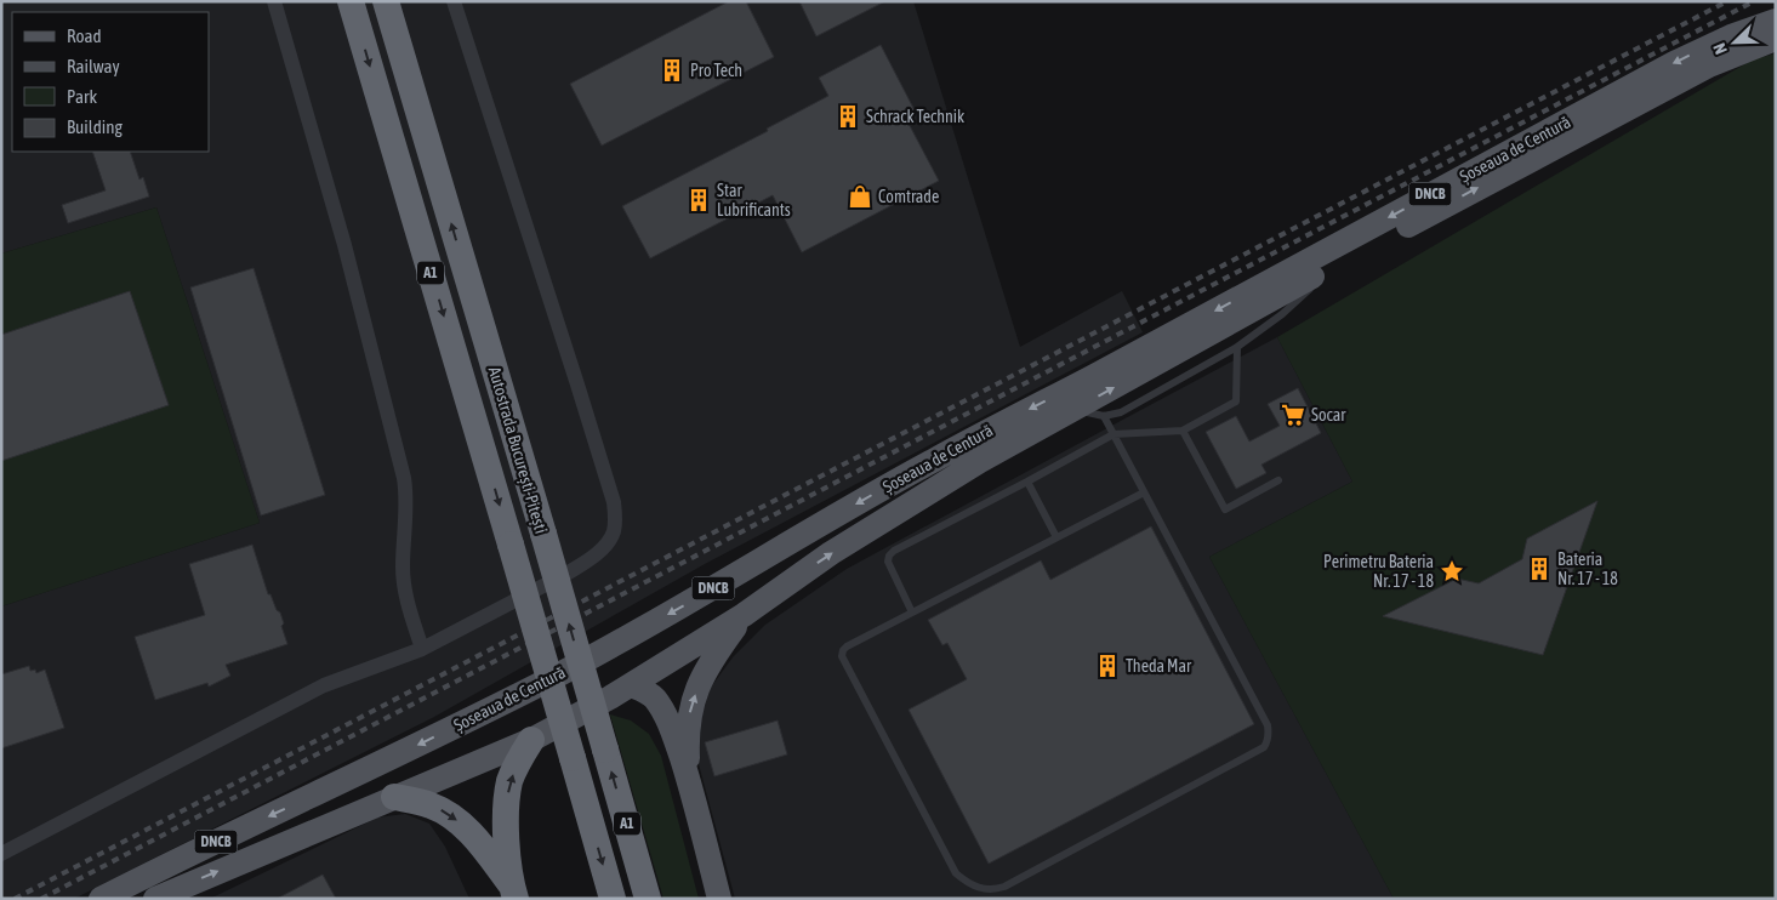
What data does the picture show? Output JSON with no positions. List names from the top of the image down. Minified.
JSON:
{"streets":{"highway":["A1","Autostrada București-Pitești"],"main road":["Șoseaua de Centură","DNCB"]},"places":{"building":["Pro Tech","Schrack Technik","Star Lubrificants","Bateria Nr. 17 - 18","Theda Mar"],"shop":["Comtrade"],"supermarket":["Socar"],"place":["Perimetru Bateria Nr. 17 - 18"]},"legend":["Road","Railway","Park","Building"],"north":"bottom left"}
